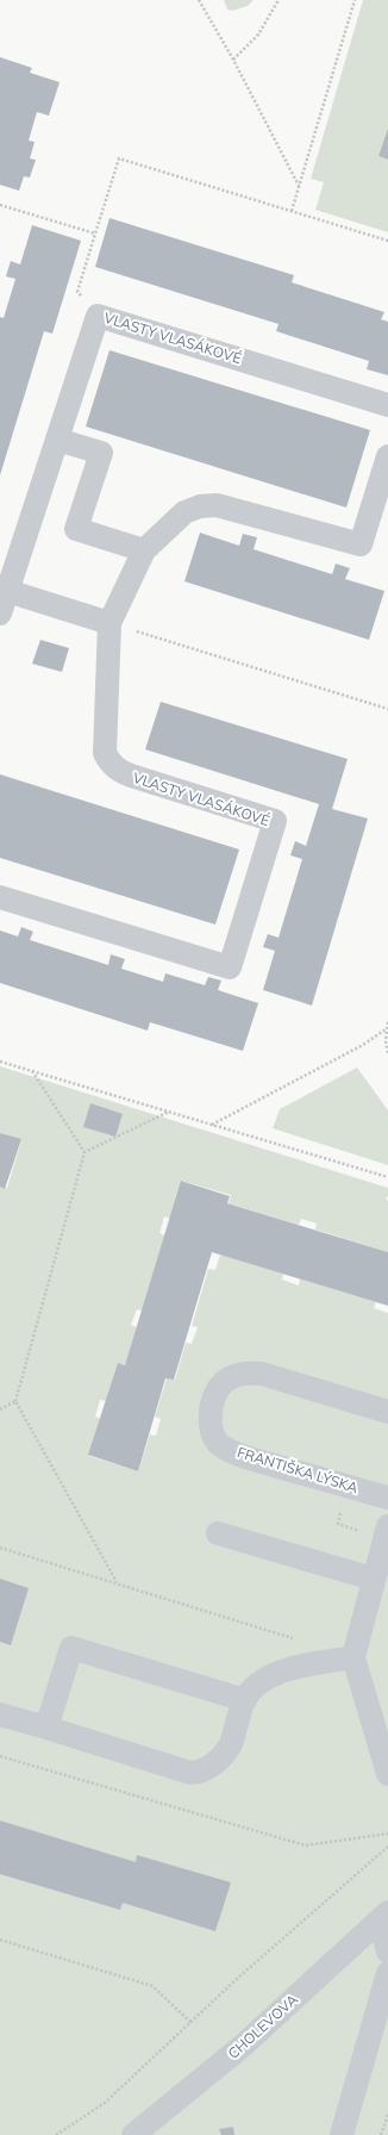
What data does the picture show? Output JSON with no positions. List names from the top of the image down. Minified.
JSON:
{"streets":{"street":["VLASTY VLASÁKOVÉ","FRANTIŠKA LÝSKA","CHOLEVOVA"]}}
